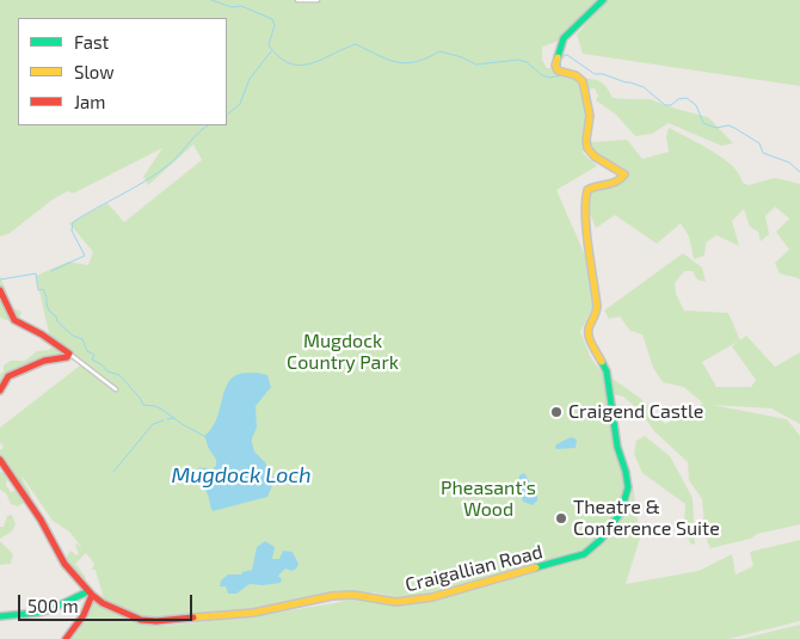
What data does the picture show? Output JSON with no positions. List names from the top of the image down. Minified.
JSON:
{"streets":{"street":["Craigallian Road"]},"water":["Mugdock Loch"],"parks":["Mugdock Country Park","Pheasant's Wood"],"places":["Craigend Castle","Theatre & Conference Suite"],"legend":["Fast","Slow","Jam"],"scale_bar":"500 m"}
